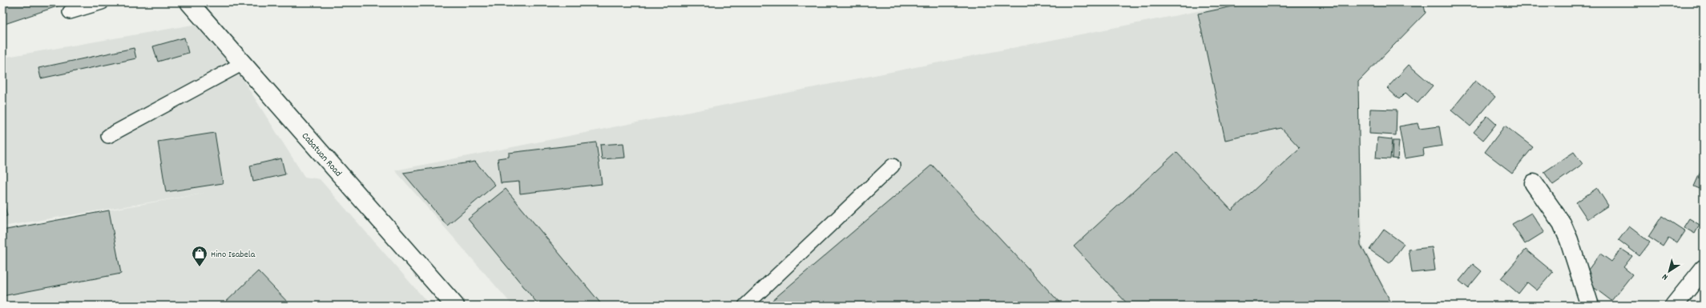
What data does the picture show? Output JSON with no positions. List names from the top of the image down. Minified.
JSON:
{"streets":{"main road":["Cabatuan Road"]},"places":{"shop":["Hino Isabela"]},"north":"bottom left"}
